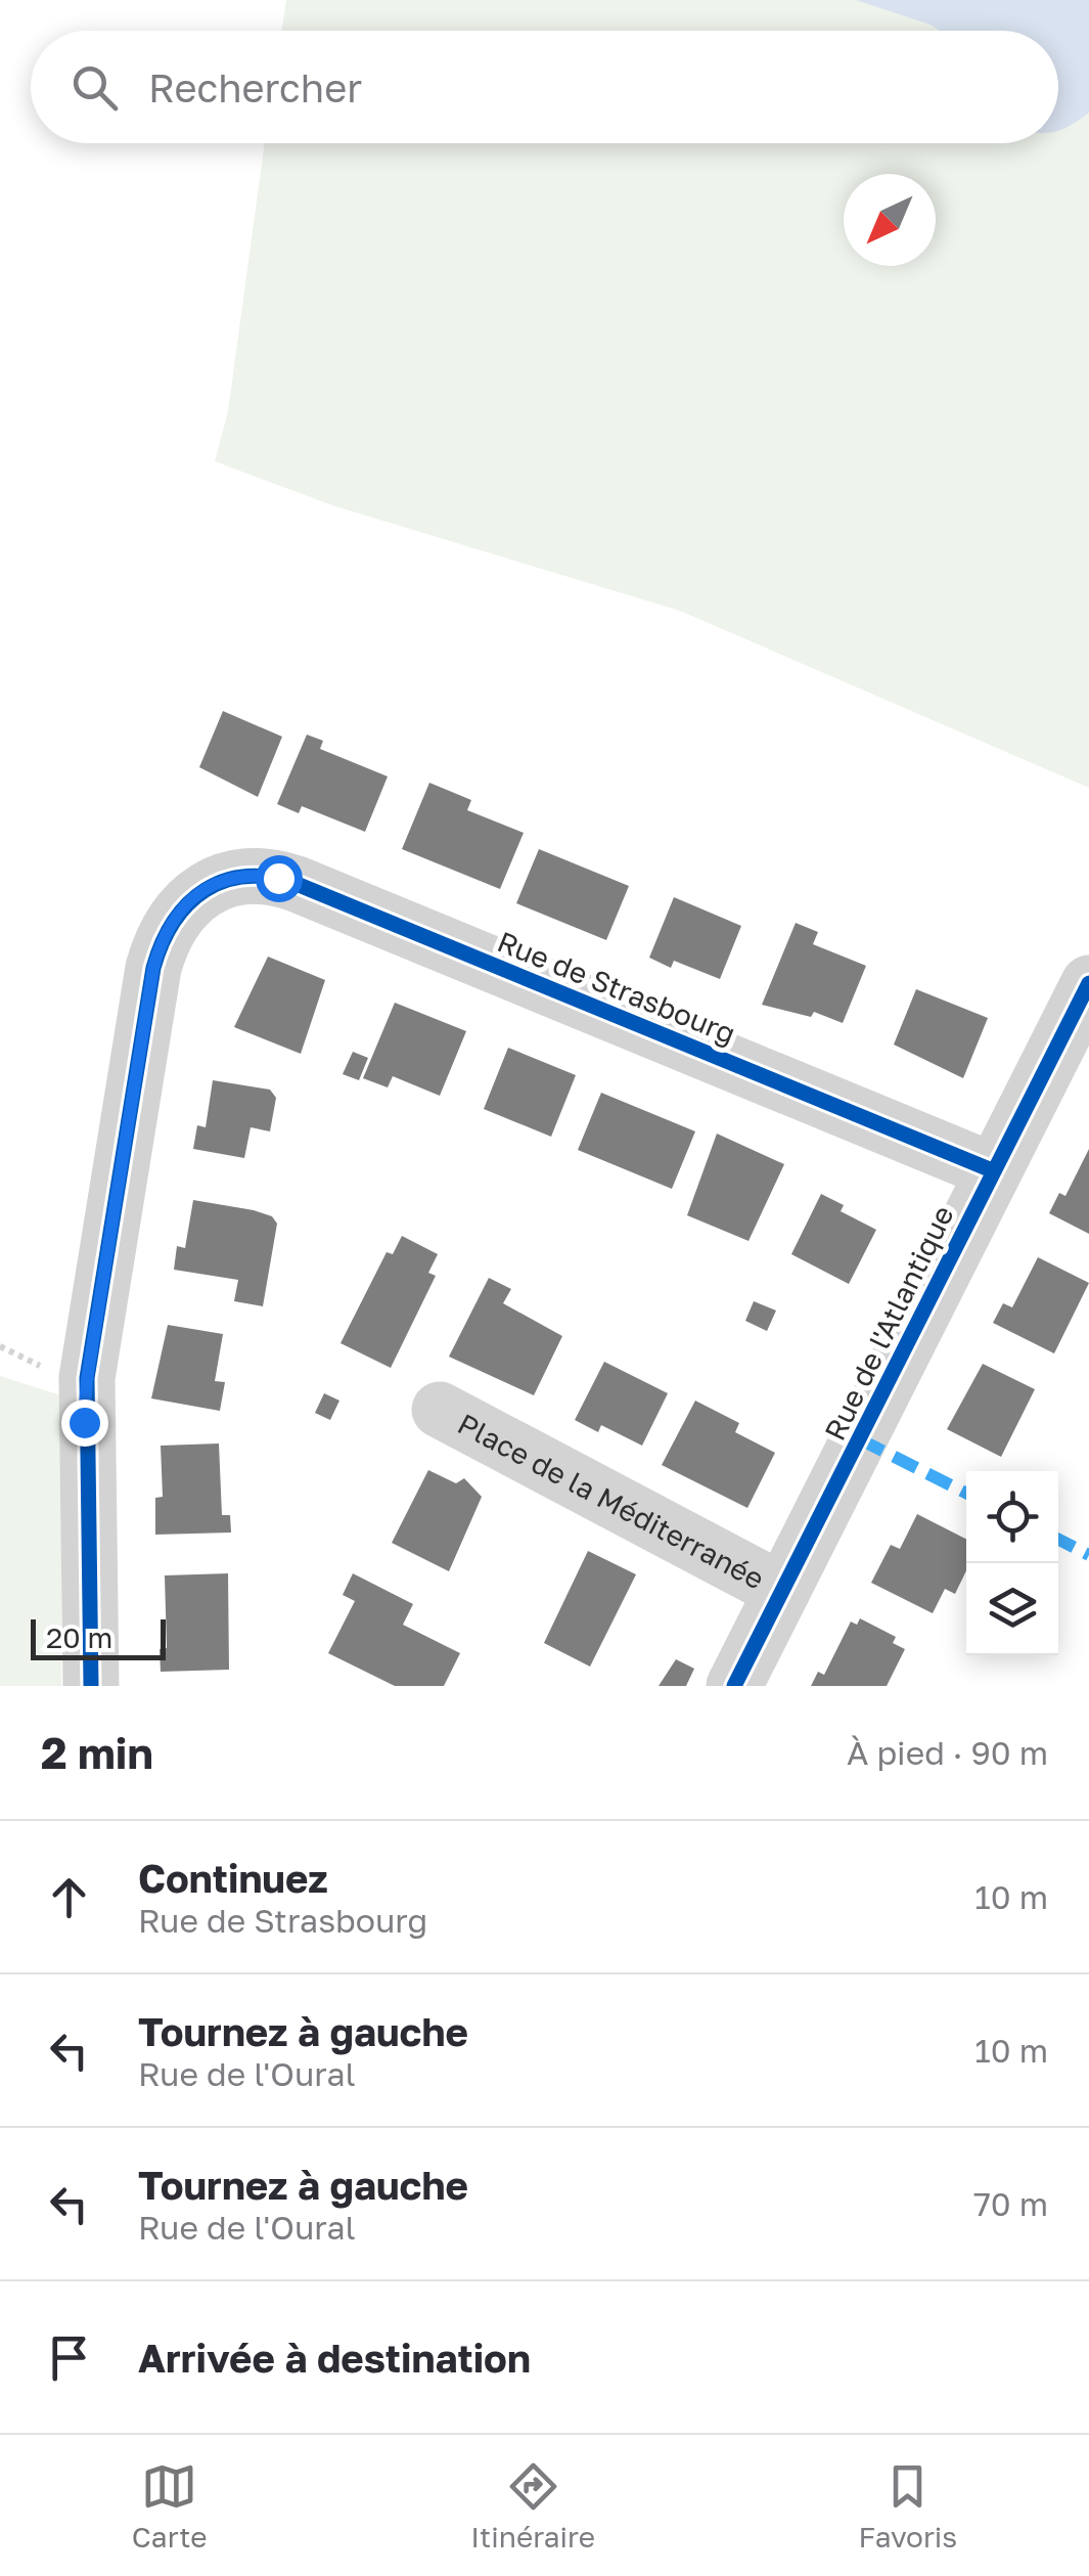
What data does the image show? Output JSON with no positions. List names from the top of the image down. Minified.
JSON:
{"streets":{"street":["Rue de Strasbourg","Rue de l'Atlantique","Place de la Méditerranée"]},"crossings":[["Rue de Strasbourg","Rue de l'Atlantique"],["Rue de l'Atlantique","Place de la Méditerranée"]],"scale_bar":"20 m","north":"bottom left","page":{"search":"Rechercher","scale":"20 m","heading":["2 min","À pied · 90 m"],"list":[["Continuez","Rue de Strasbourg","10 m"],["Tournez à gauche","Rue de l'Oural","10 m"],["Tournez à gauche","Rue de l'Oural","70 m"],"Arrivée à destination"],"nav":["Carte","Itinéraire","Favoris"]}}
